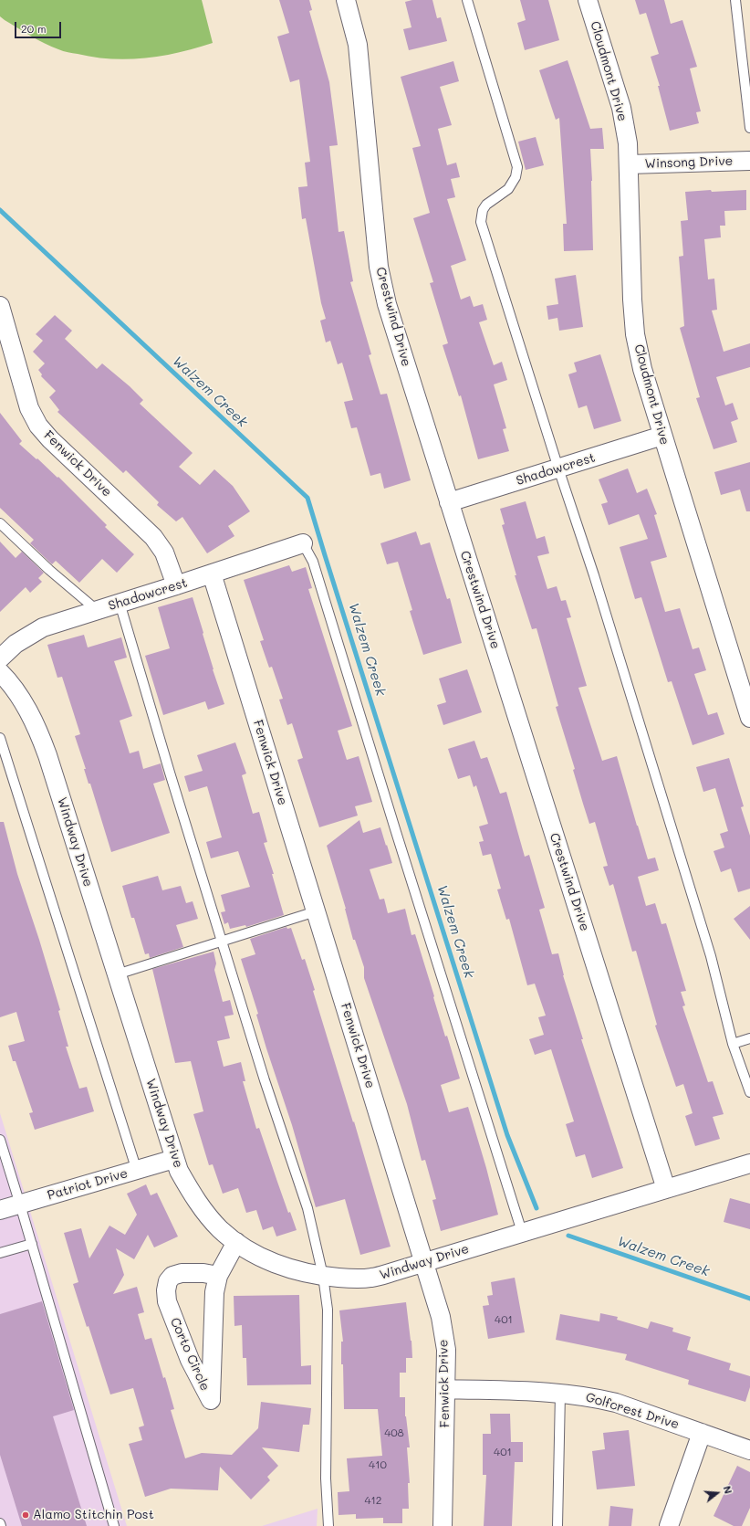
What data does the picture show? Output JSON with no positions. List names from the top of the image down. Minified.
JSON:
{"streets":{"street":["Cloudmont Drive","Winsong Drive","Crestwind Drive","Fenwick Drive","Shadowcrest","Windway Drive","Patriot Drive","Corto Circle","Golfcrest Drive"]},"crossings":[["Cloudmont Drive","Winsong Drive"],["Cloudmont Drive","Shadowcrest"],["Crestwind Drive","Shadowcrest"],["Crestwind Drive","Windway Drive"],["Fenwick Drive","Shadowcrest"],["Fenwick Drive","Windway Drive"],["Fenwick Drive","Golfcrest Drive"],["Windway Drive","Patriot Drive"],["Windway Drive","Corto Circle"]],"water":["Walzem Creek"],"places":["Alamo Stitchin Post"],"house_numbers":["401","408","401","410","412"],"scale_bar":"20 m","north":"right"}
